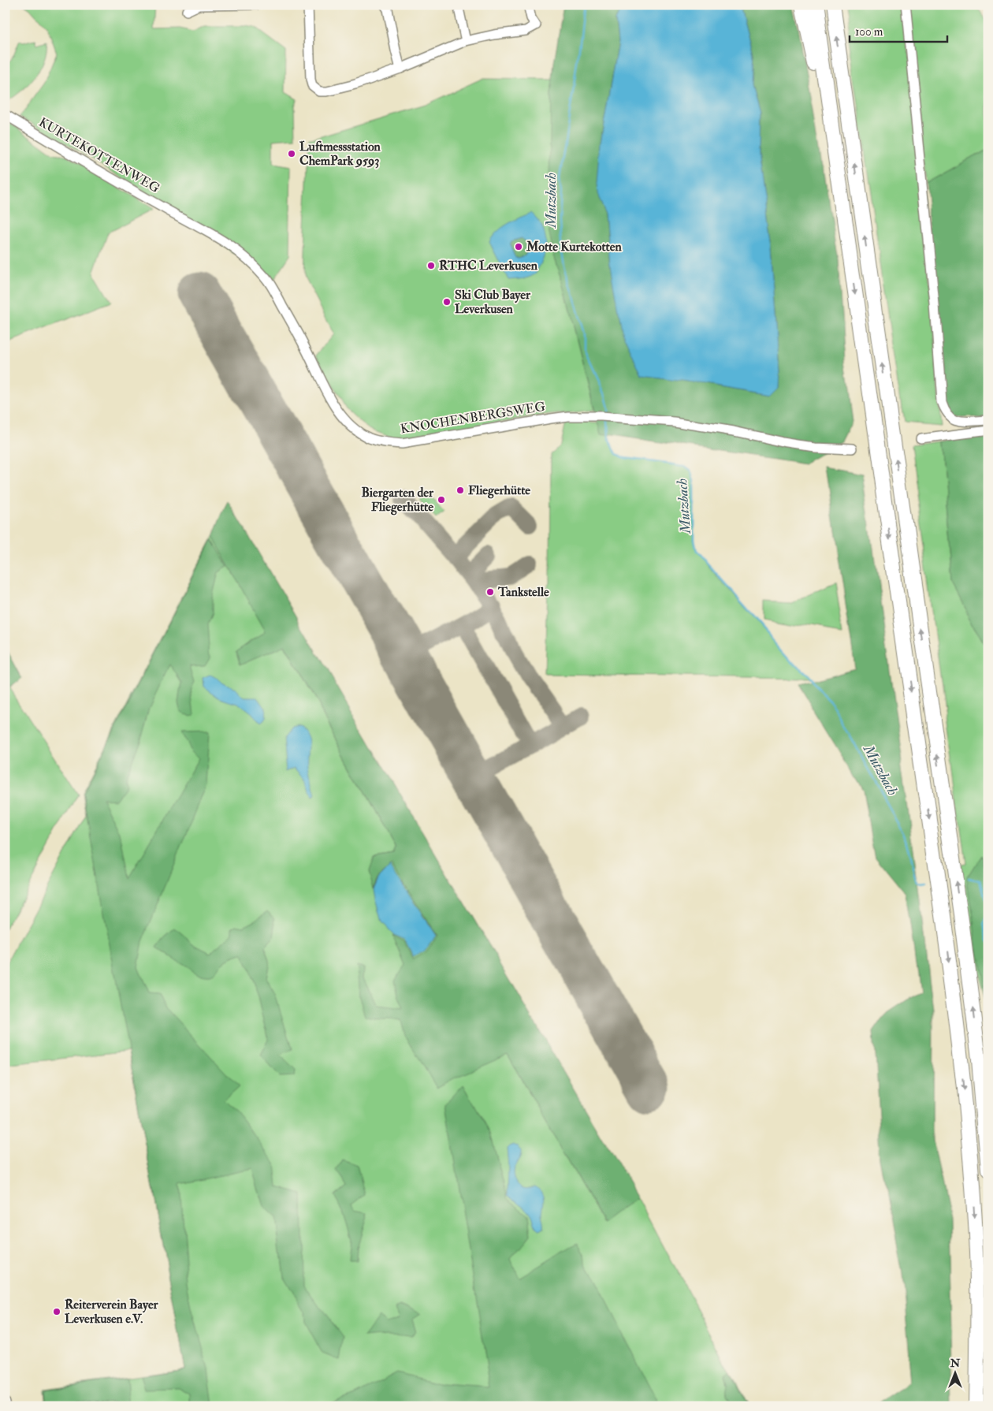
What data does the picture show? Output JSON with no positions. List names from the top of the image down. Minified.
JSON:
{"streets":{"street":["KURTEKOTTENWEG","KNOCHENBERGSWEG"]},"crossings":[["KURTEKOTTENWEG","KNOCHENBERGSWEG"]],"water":["Mutzbach"],"places":["Luftmessstation ChemPark 9593","Motte Kurtekotten","RTHC Leverkusen","Ski Club Bayer Leverkusen","Fliegerhütte","Biergarten der Fliegerhütte","Tankstelle","Reiterverein Bayer Leverkusen e.V."],"scale_bar":"100 m","north":"top"}
